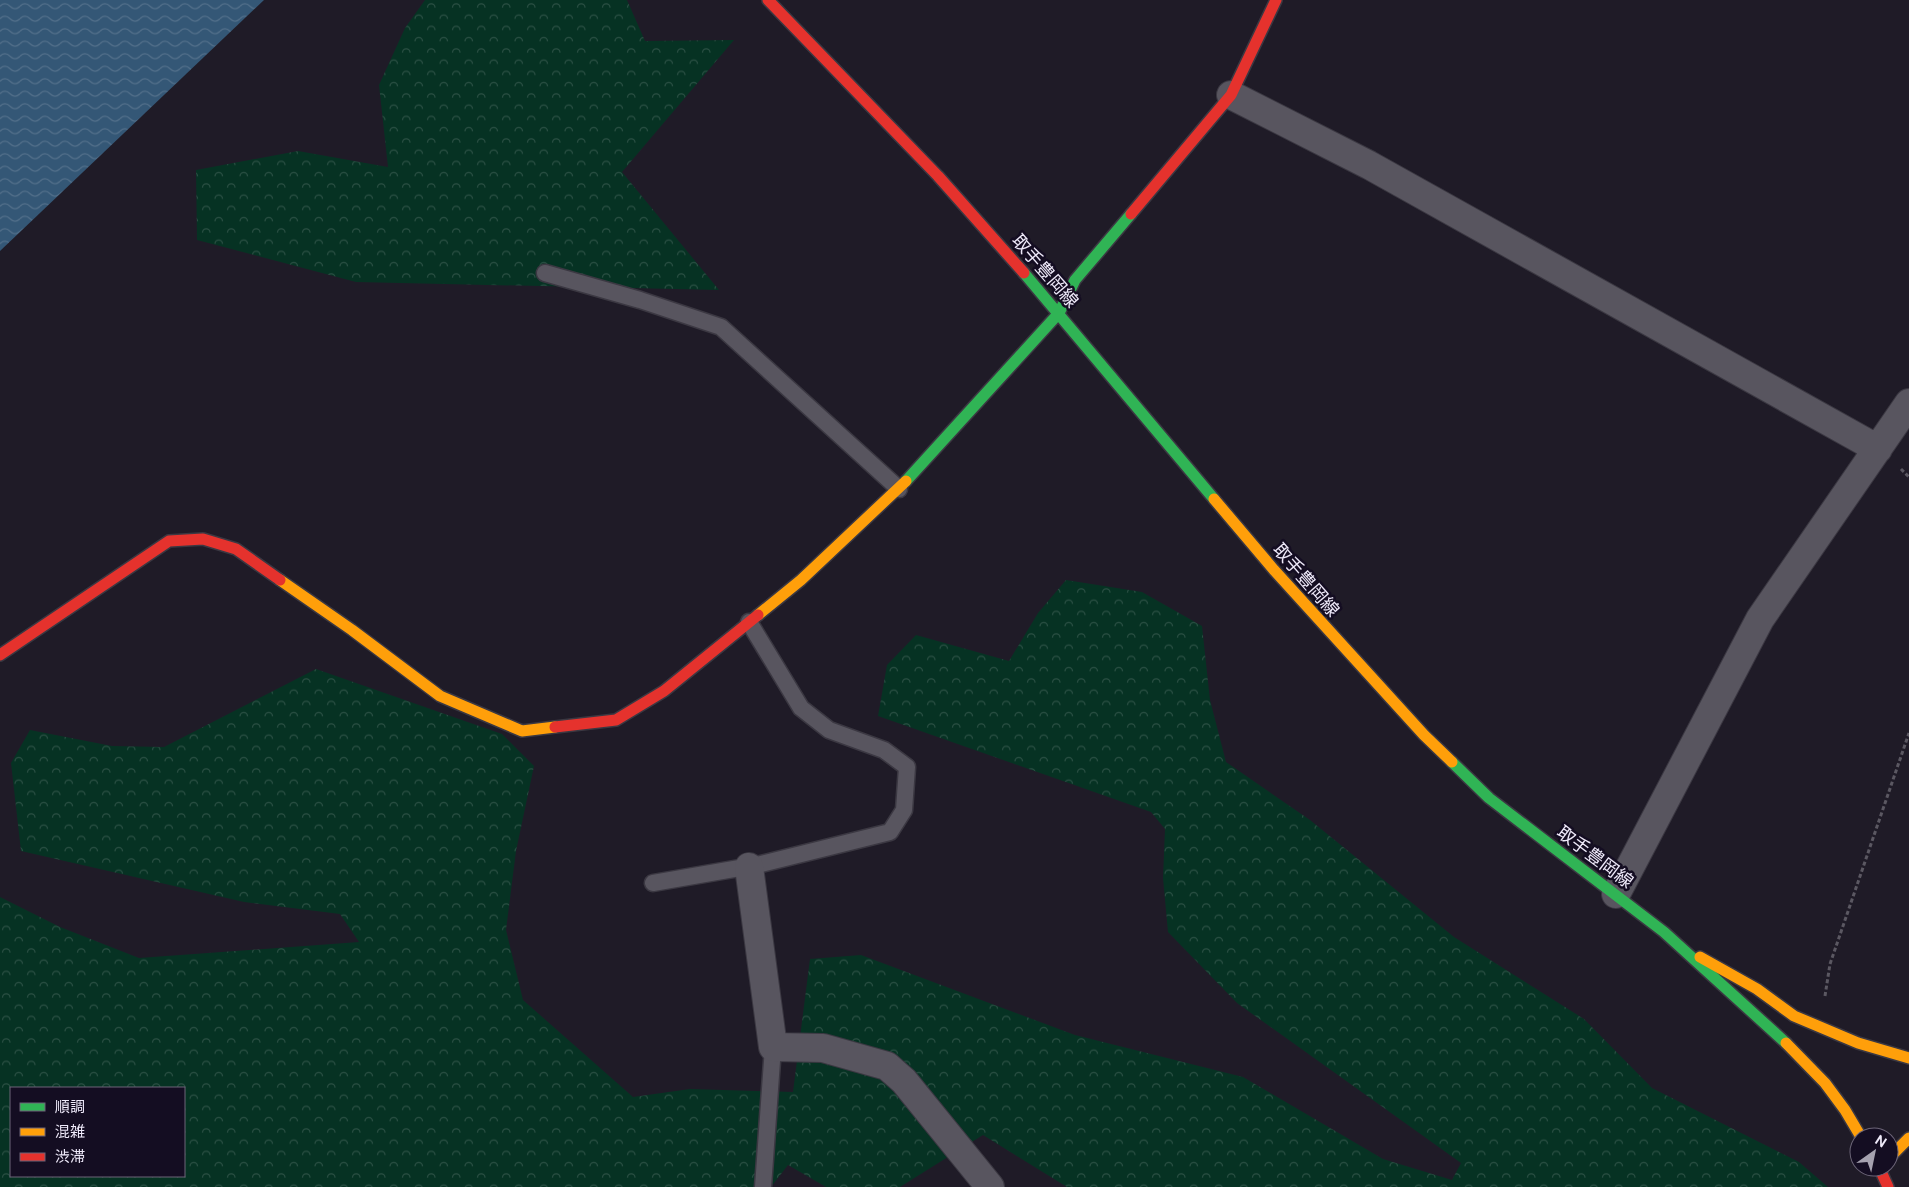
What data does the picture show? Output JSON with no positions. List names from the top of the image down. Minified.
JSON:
{"streets":{"street":["取手豊岡線"]},"legend":["順調","混雑","渋滞"],"north":"top right"}
